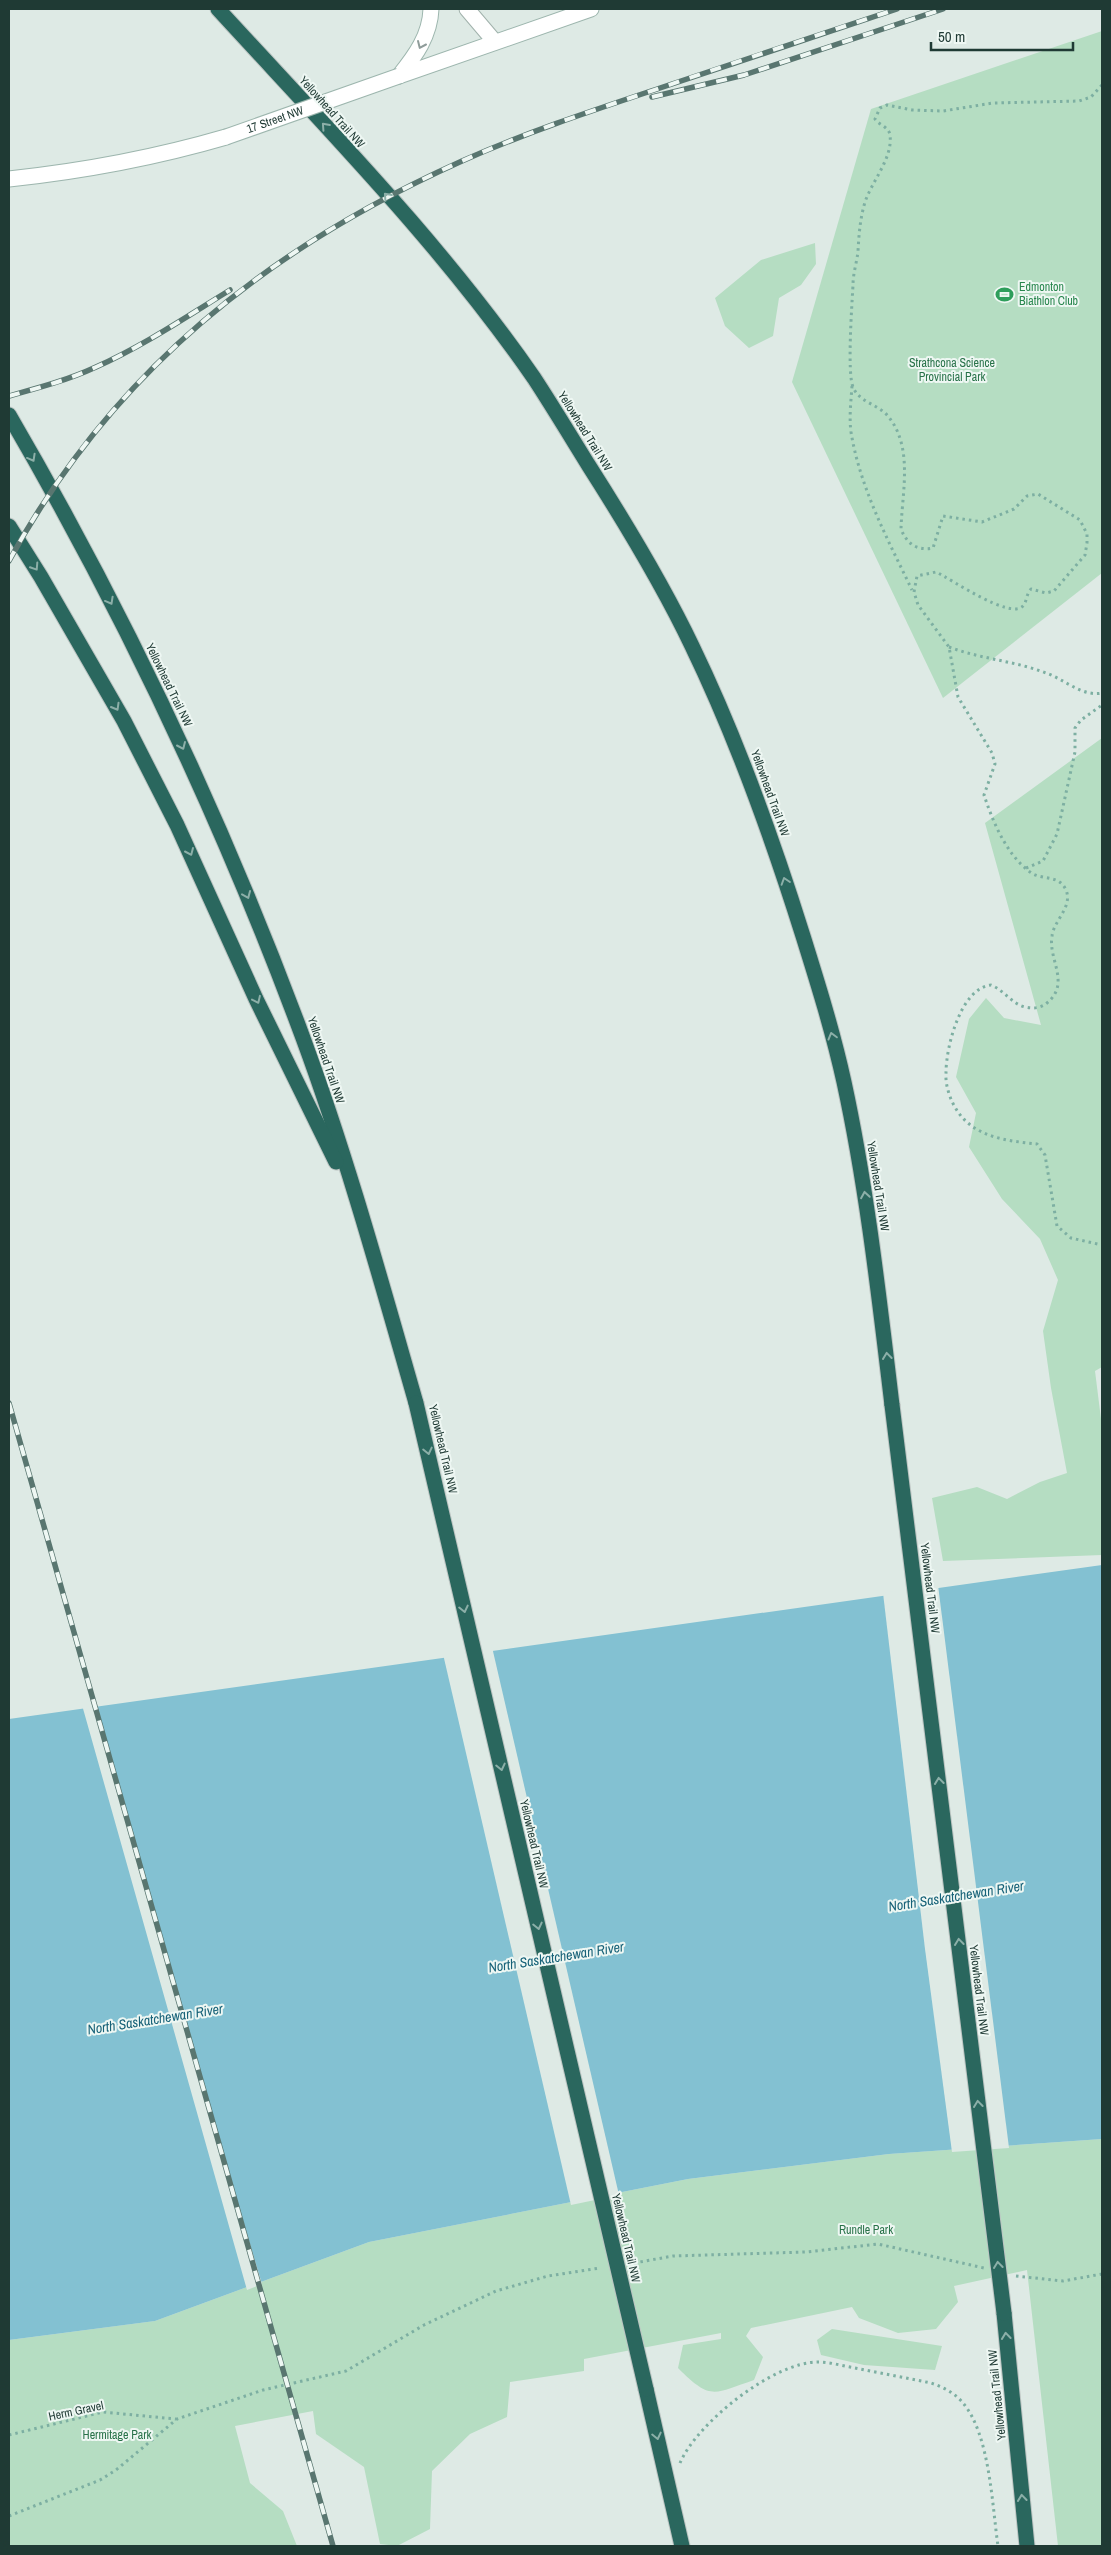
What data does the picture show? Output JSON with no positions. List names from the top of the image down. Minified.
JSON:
{"streets":{"highway":["Yellowhead Trail NW"],"main road":["17 Street NW"],"path":["Herm Gravel"]},"water":["North Saskatchewan River"],"parks":["Strathcona Science Provincial Park","Rundle Park","Hermitage Park"],"places":{"sports":["Edmonton Biathlon Club"]},"scale_bar":"50 m"}
